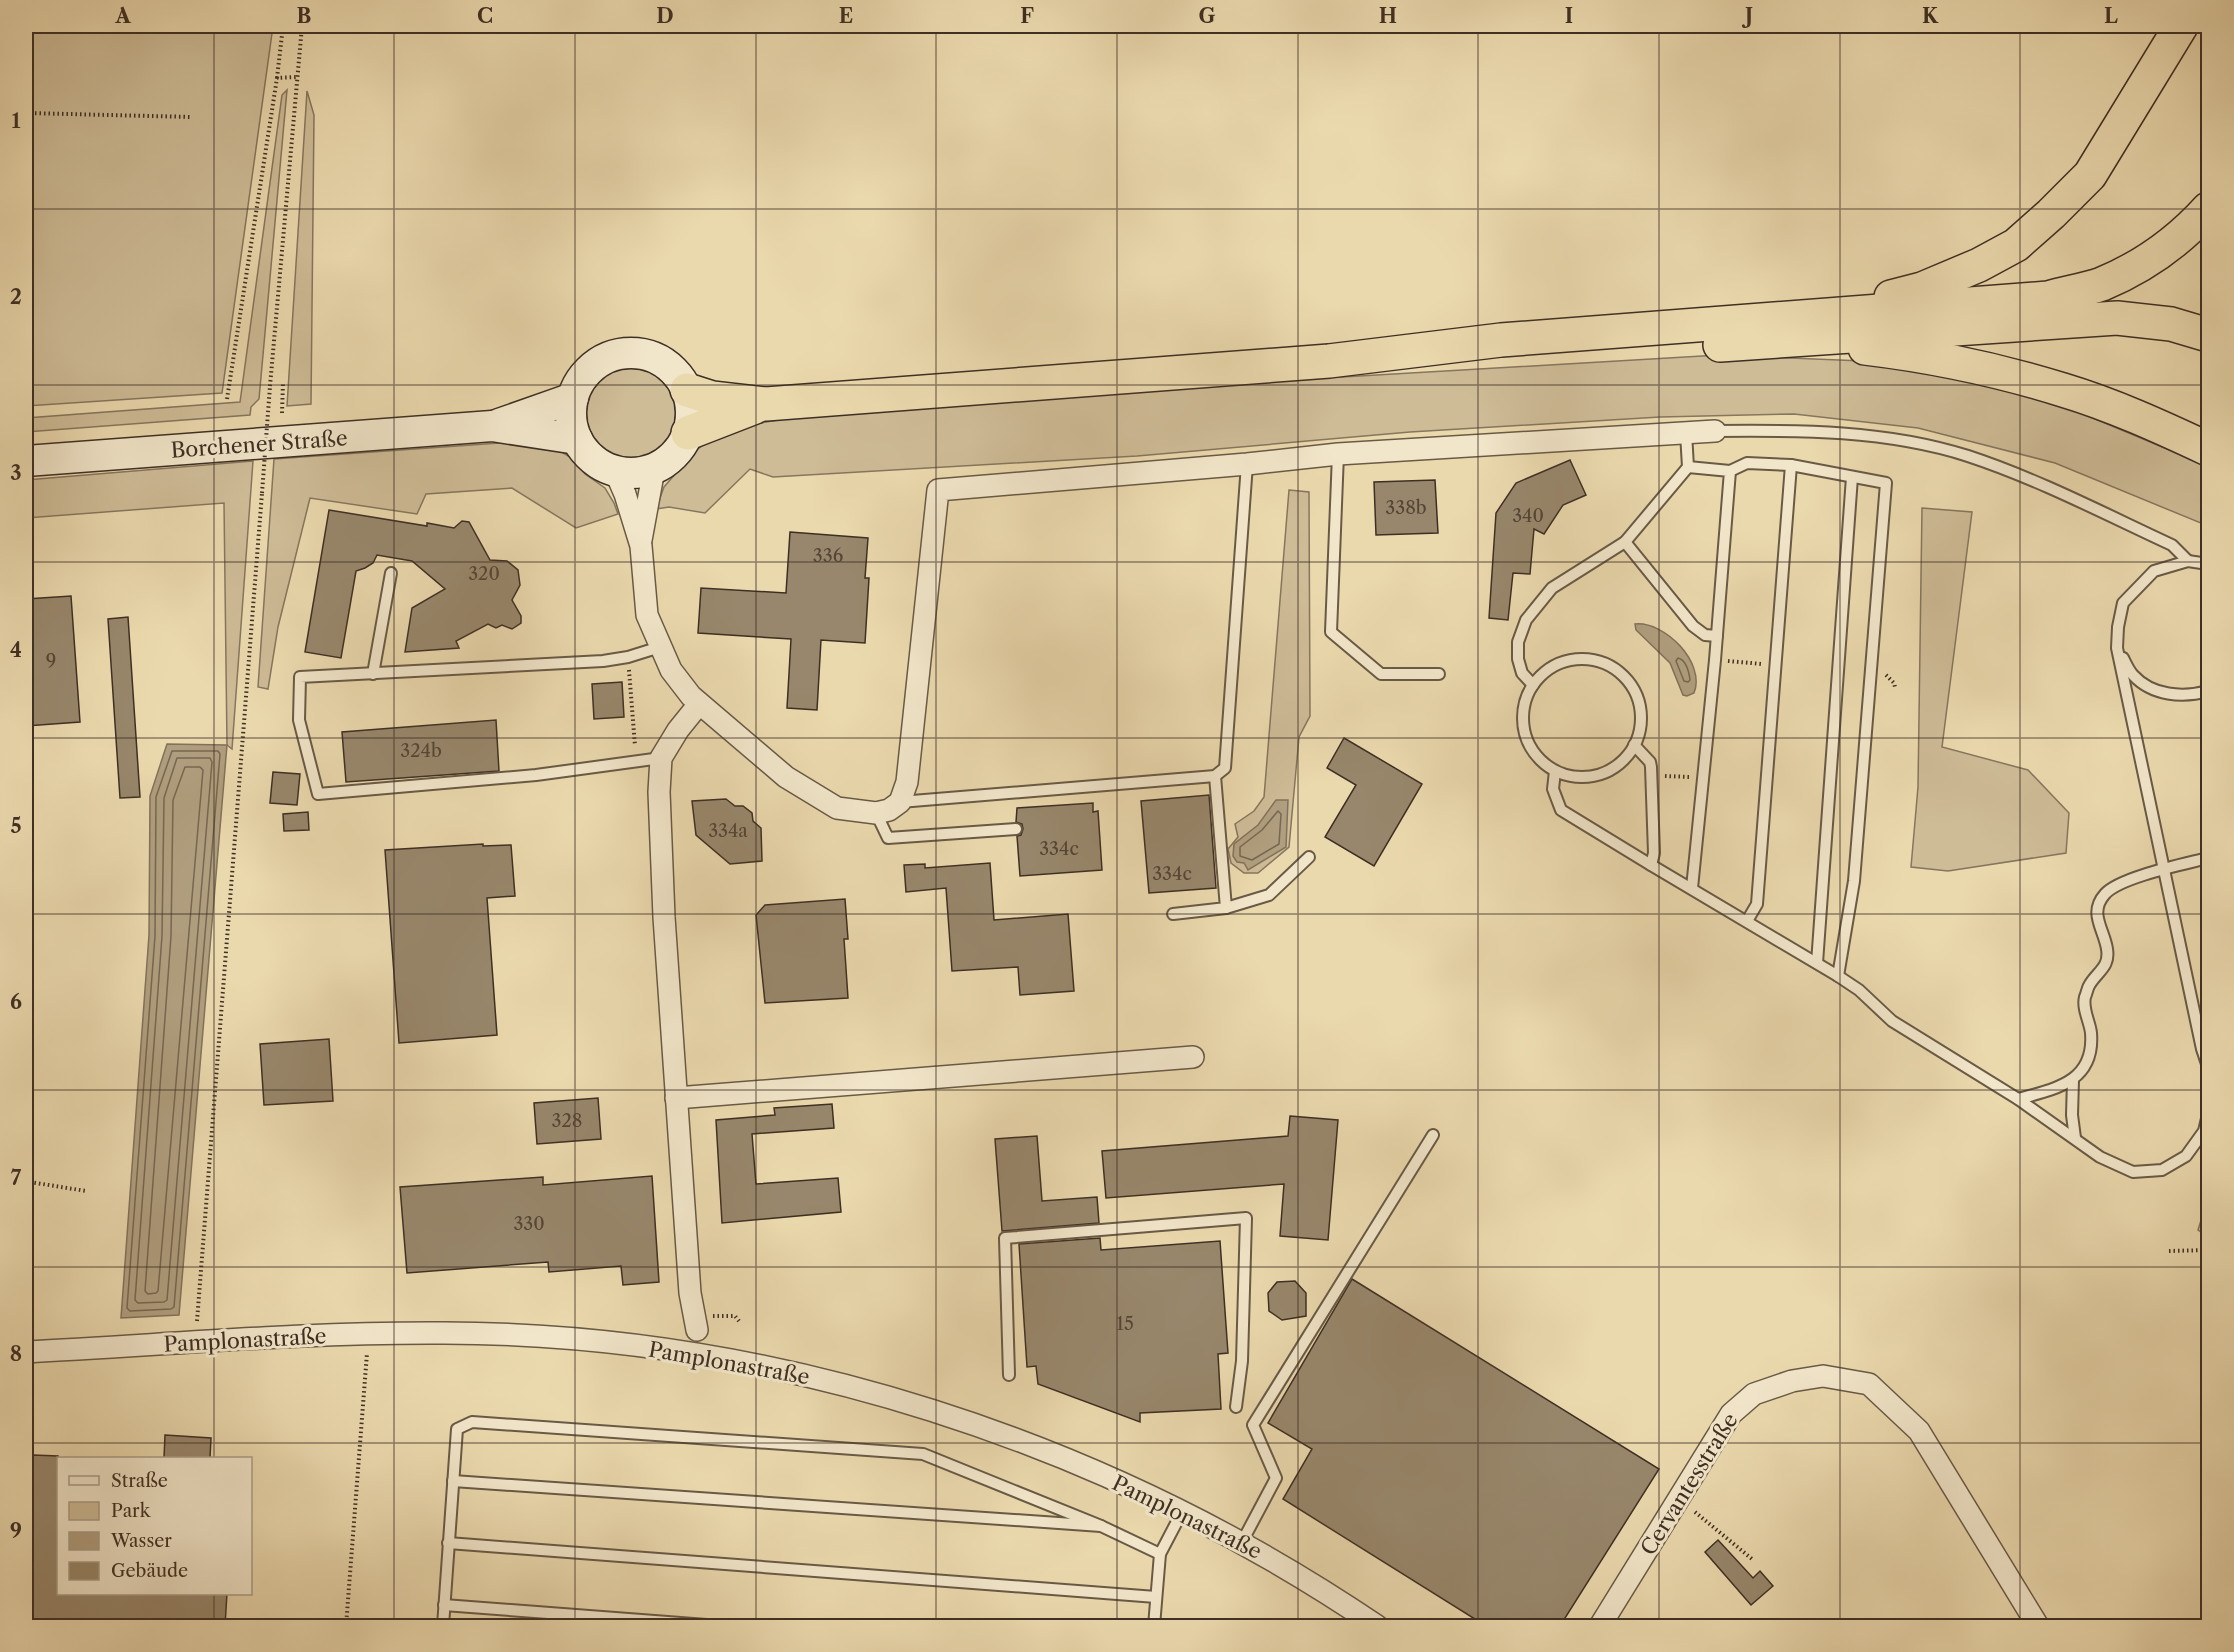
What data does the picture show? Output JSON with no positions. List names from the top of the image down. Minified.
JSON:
{"streets":{"main road":["Borchener Straße"],"street":["Pamplonastraße","Cervantesstraße"]},"house_numbers":["338b","340","336","320","9","324b","334a","334c","334c","328","330","15"],"legend":["Straße","Park","Wasser","Gebäude"],"grid":{"columns":["A","B","C","D","E","F","G","H","I","J","K","L"],"rows":["1","2","3","4","5","6","7","8","9"]}}
